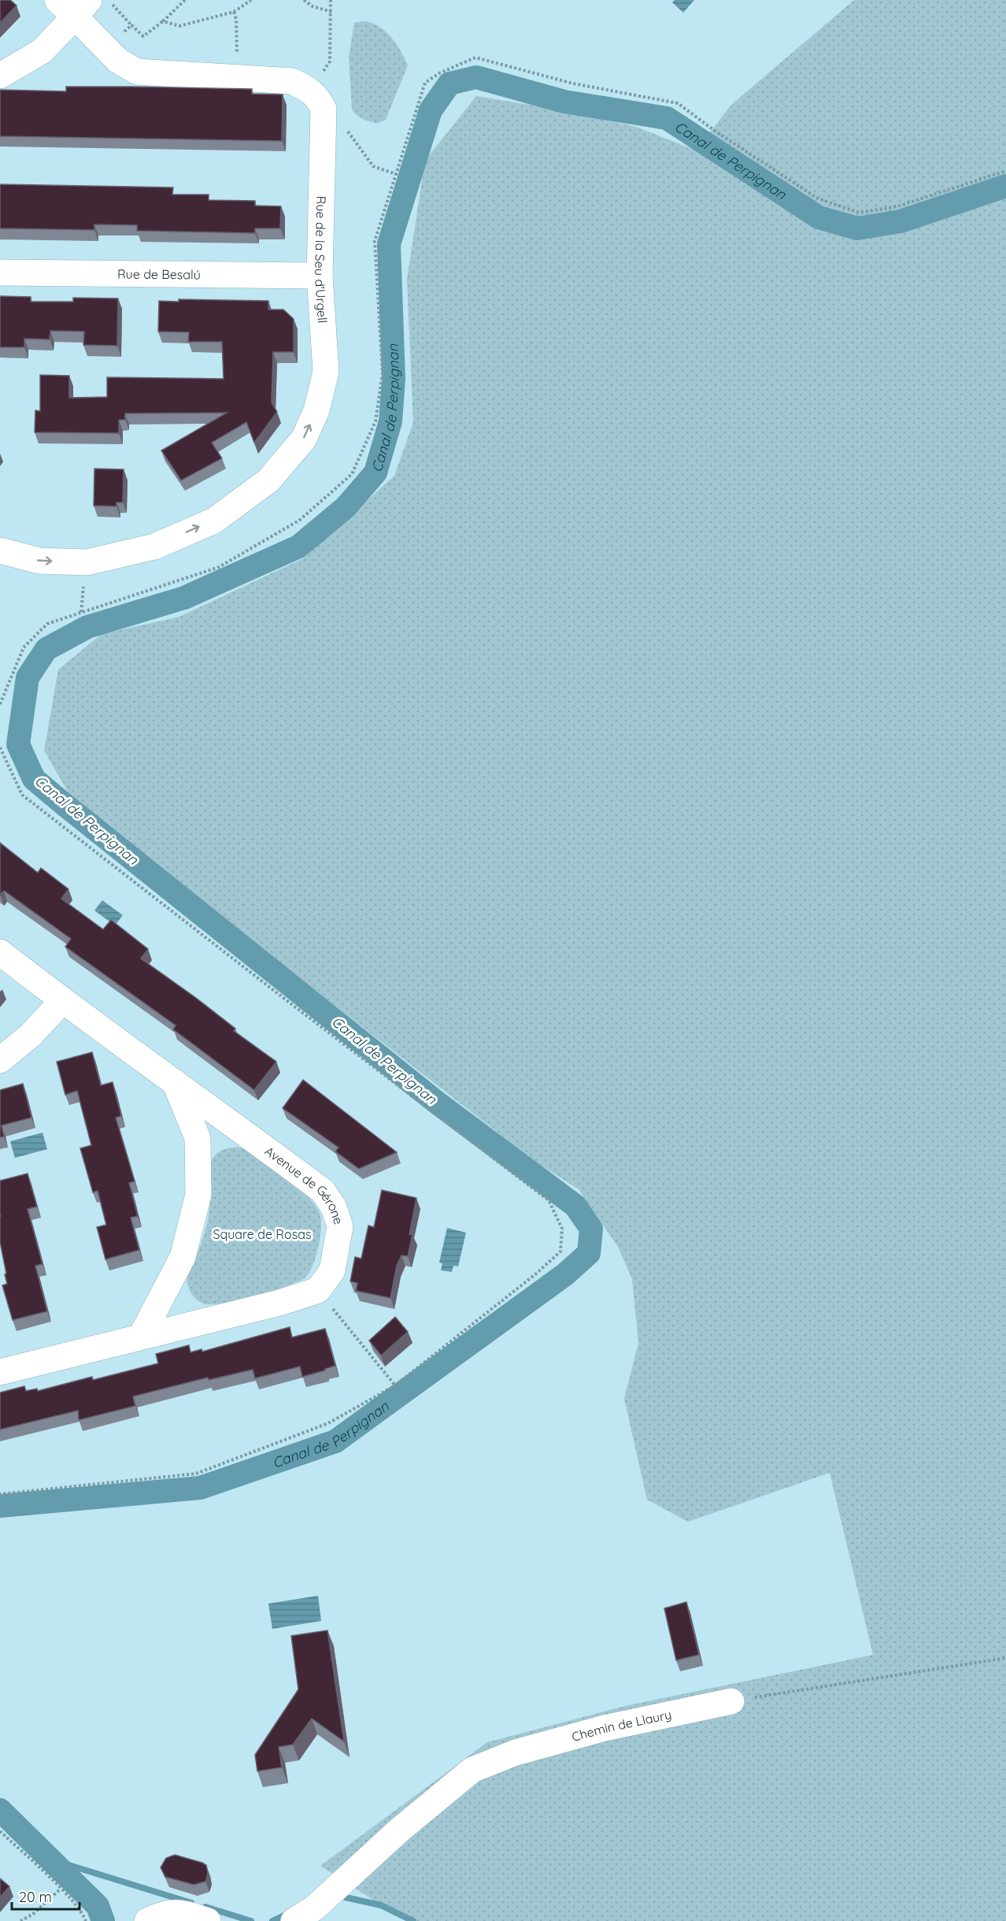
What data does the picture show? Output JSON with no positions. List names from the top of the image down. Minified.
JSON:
{"streets":{"street":["Rue de la Seu d'Urgell","Rue de Besalú","Avenue de Gérone","Chemin de Llaury"]},"crossings":[["Rue de la Seu d'Urgell","Rue de Besalú"]],"one_way":["Rue de la Seu d'Urgell"],"water":["Canal de Perpignan"],"parks":["Square de Rosas"],"scale_bar":"20 m"}
